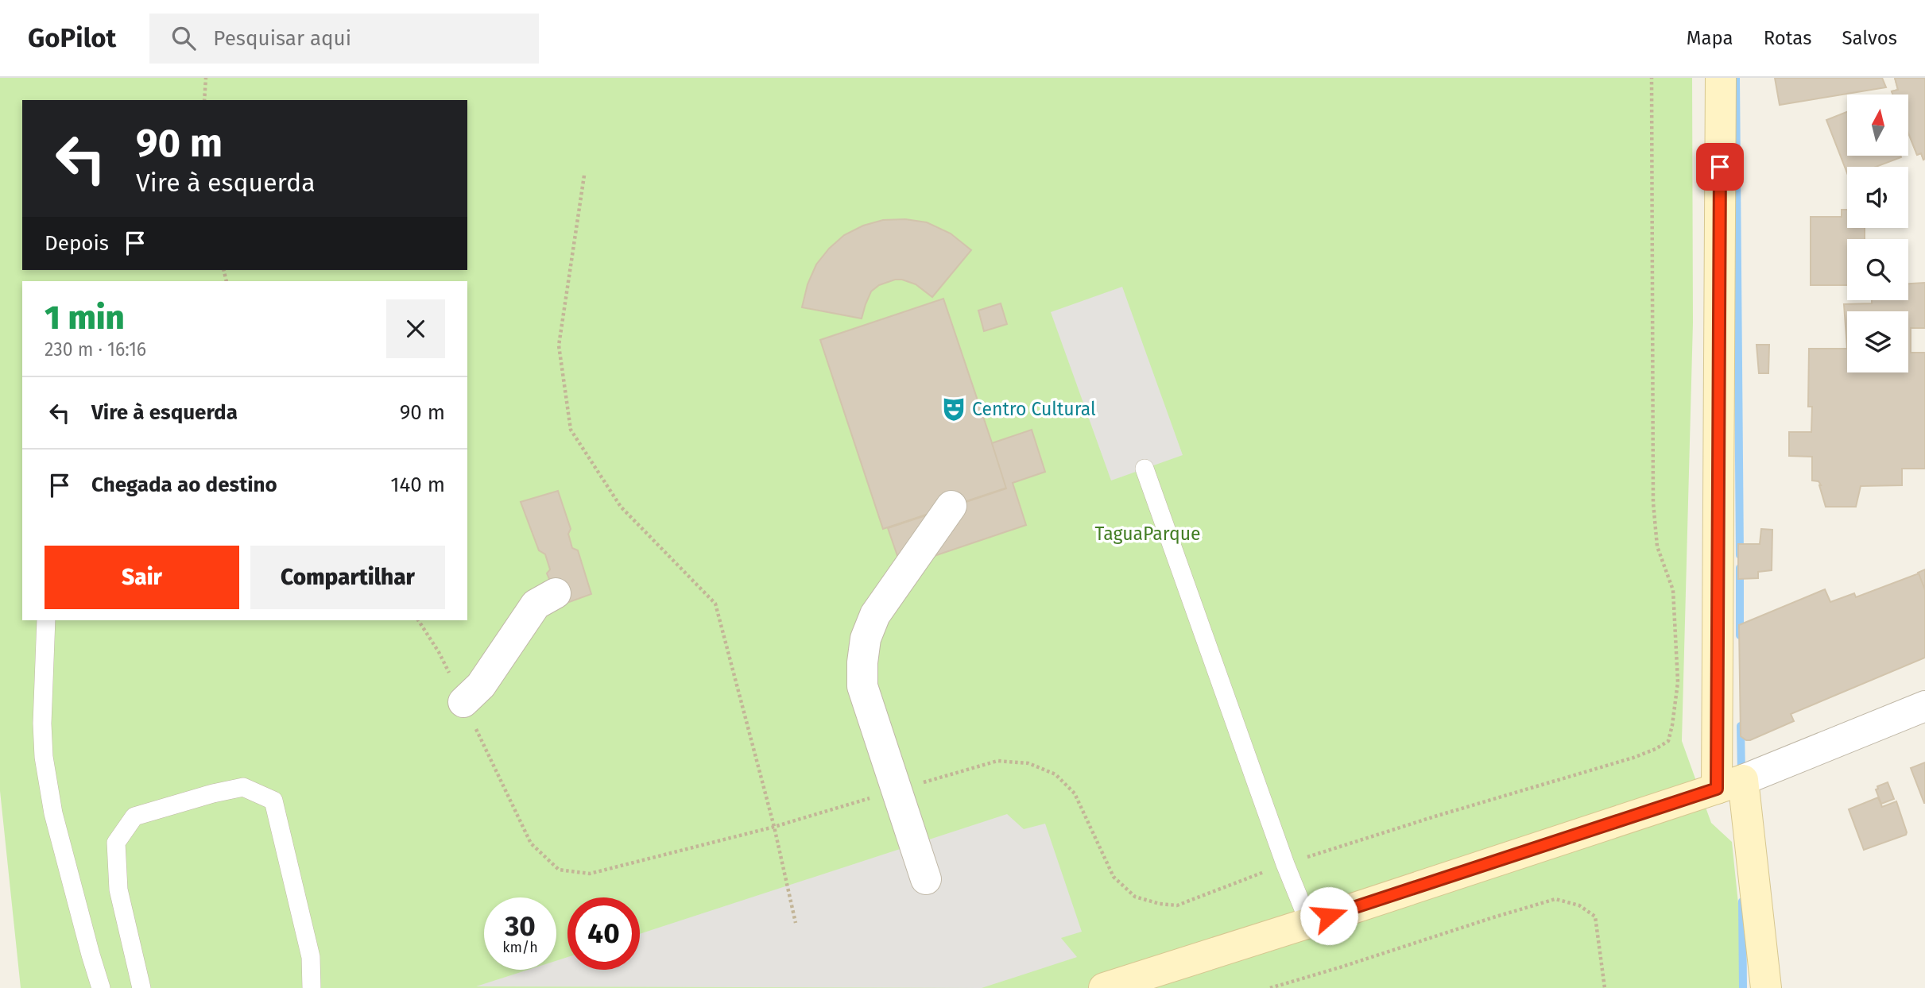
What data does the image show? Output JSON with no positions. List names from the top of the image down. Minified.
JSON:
{"parks":["TaguaParque"],"places":{"theatre":["Centro Cultural"]},"north":"top","page":{"header":"GoPilot","search":"Pesquisar aqui","nav":["Mapa","Rotas","Salvos"],"turn":["90 m","Vire à esquerda"],"then":"Depois","heading":["1 min","230 m · 16:16"],"list":[{"name":"Vire à esquerda","value":"90 m"},{"name":"Chegada ao destino","value":"140 m"}],"buttons":["Sair","Compartilhar"],"speed":"30 km/h","limit":"40"}}
